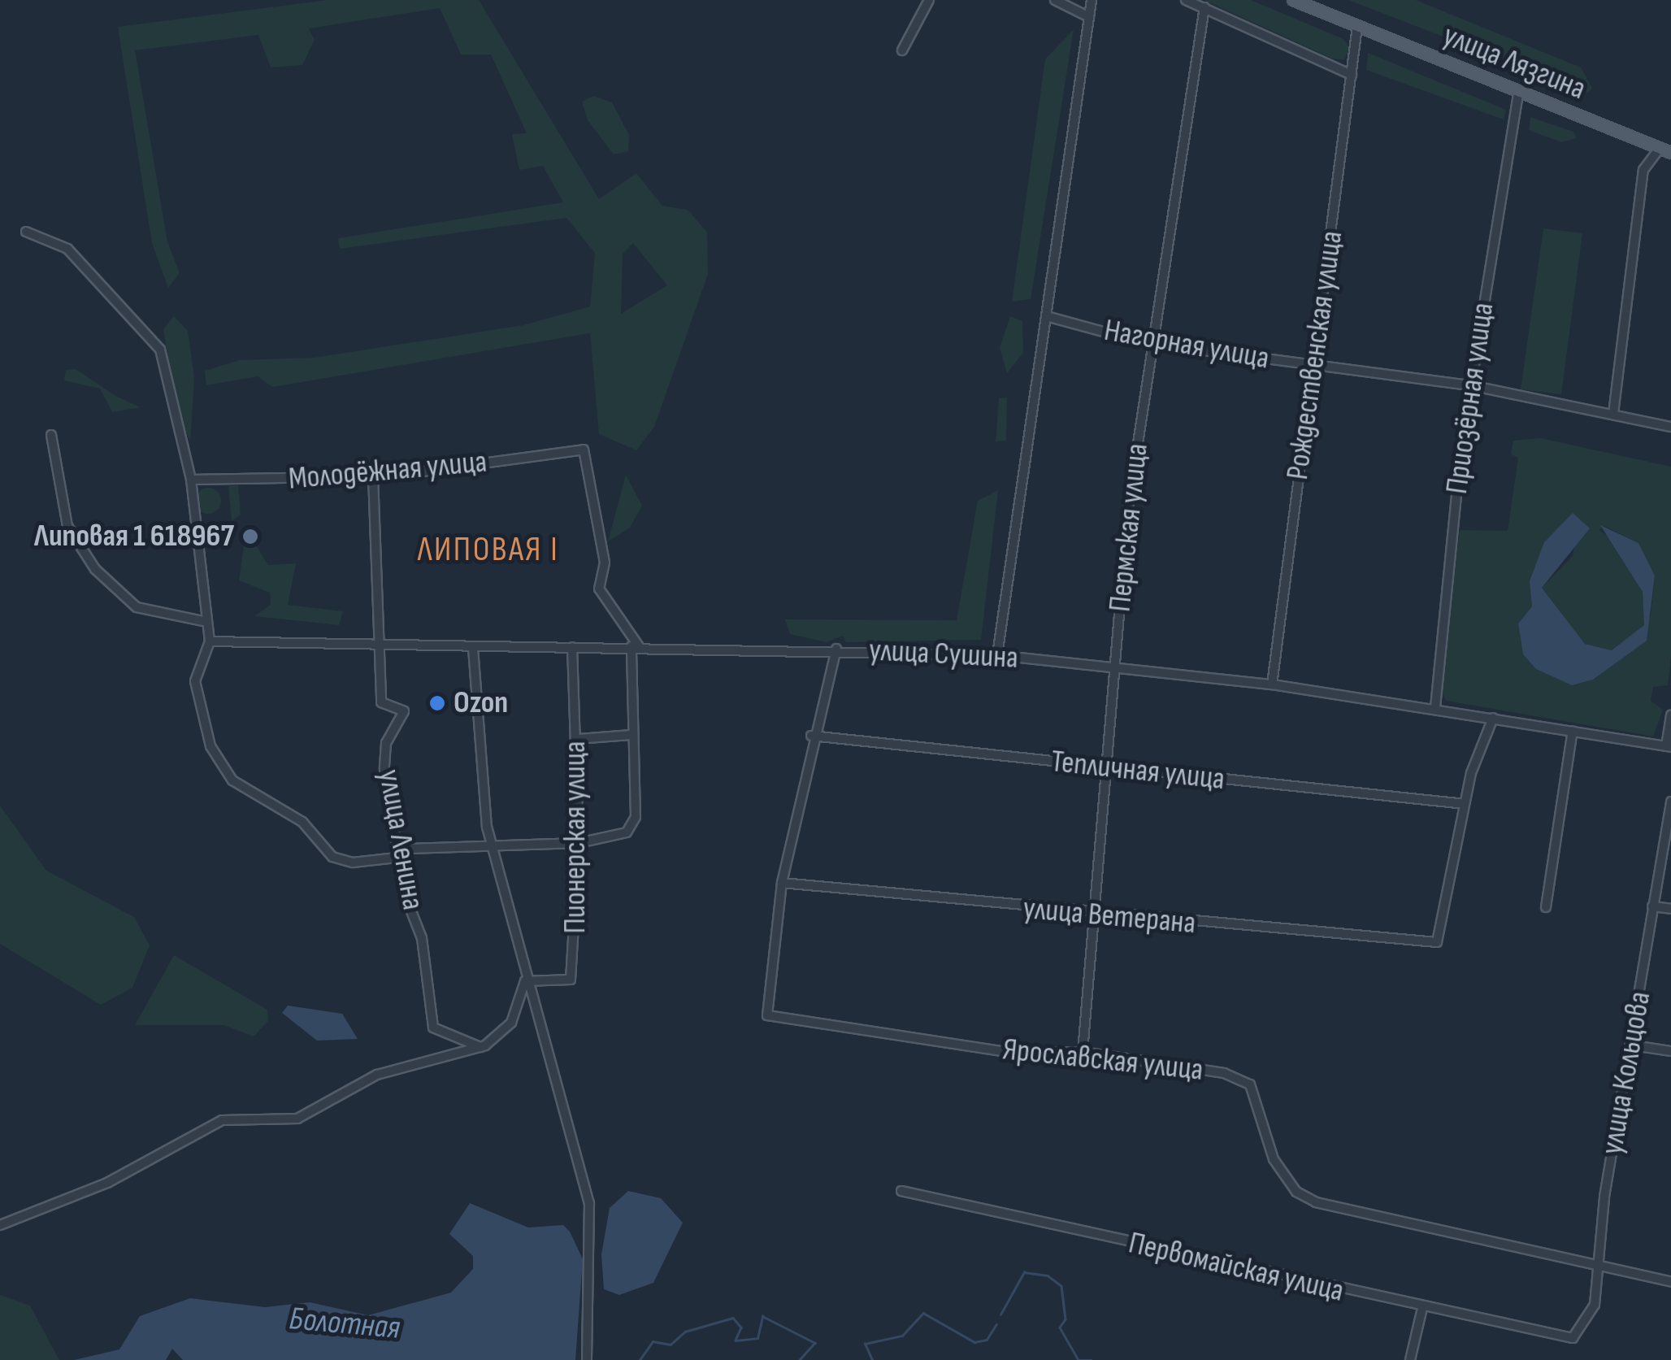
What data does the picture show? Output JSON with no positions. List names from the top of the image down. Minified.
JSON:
{"streets":{"main road":["улица Лязгина"],"street":["Нагорная улица","Рождественская улица","Приозёрная улица","Молодёжная улица","Пермская улица","улица Сушина","Тепличная улица","Пионерская улица","улица Ленина","улица Ветерана","Ярославская улица","улица Кольцова","Первомайская улица"]},"crossings":[["улица Лязгина","Рождественская улица"],["улица Лязгина","Приозёрная улица"],["Нагорная улица","Рождественская улица"],["Нагорная улица","Приозёрная улица"],["Нагорная улица","Пермская улица"],["Рождественская улица","улица Сушина"],["Приозёрная улица","улица Сушина"],["Молодёжная улица","улица Сушина"],["Молодёжная улица","улица Ленина"],["Пермская улица","улица Сушина"],["Пермская улица","Тепличная улица"],["Пермская улица","улица Ветерана"],["Пермская улица","Ярославская улица"],["улица Сушина","Пионерская улица"],["улица Сушина","улица Ленина"],["Тепличная улица","улица Ветерана"],["улица Ветерана","Ярославская улица"],["Ярославская улица","улица Кольцова"],["улица Кольцова","Первомайская улица"]],"districts":["ЛИПОВАЯ I"],"water":["Болотная"],"places":["Липовая 1 618967","Ozon"]}
